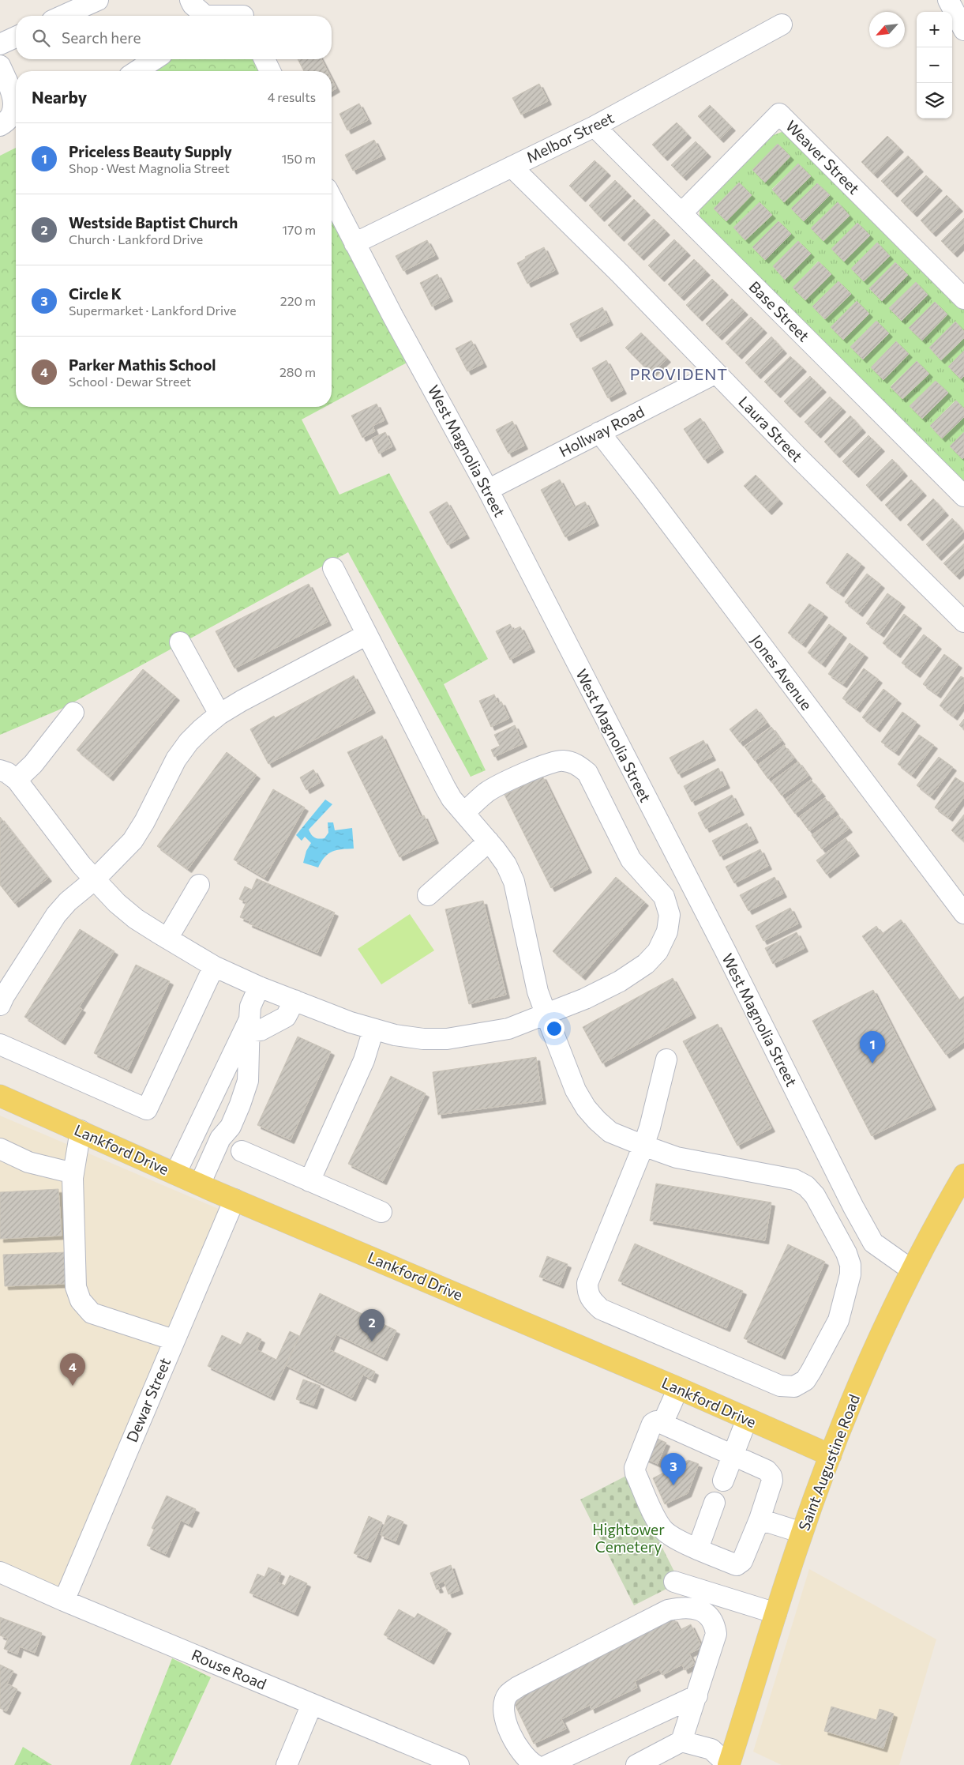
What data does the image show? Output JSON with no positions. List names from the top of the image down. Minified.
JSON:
{"streets":{"main road":["Lankford Drive","Saint Augustine Road"],"street":["Melbor Street","Weaver Street","Base Street","Laura Street","Hollway Road","West Magnolia Street","Jones Avenue","Dewar Street","Rouse Road"]},"crossings":[["Melbor Street","Base Street"],["Melbor Street","Laura Street"],["Melbor Street","West Magnolia Street"],["Weaver Street","Base Street"],["Laura Street","Hollway Road"],["Hollway Road","West Magnolia Street"],["Hollway Road","Jones Avenue"],["West Magnolia Street","Saint Augustine Road"],["Lankford Drive","Dewar Street"],["Lankford Drive","Saint Augustine Road"],["Dewar Street","Rouse Road"]],"districts":["PROVIDENT"],"parks":["Hightower Cemetery"],"north":"bottom left","page":{"map_buttons":["+","−"],"search":"Search here","heading":["Nearby","4 results"],"list":[{"mark":"1","name":"Priceless Beauty Supply","note":"Shop · West Magnolia Street","value":"150 m"},{"mark":"2","name":"Westside Baptist Church","note":"Church · Lankford Drive","value":"170 m"},{"mark":"3","name":"Circle K","note":"Supermarket · Lankford Drive","value":"220 m"},{"mark":"4","name":"Parker Mathis School","note":"School · Dewar Street","value":"280 m"}],"pins":["1","2","4","3"]}}
